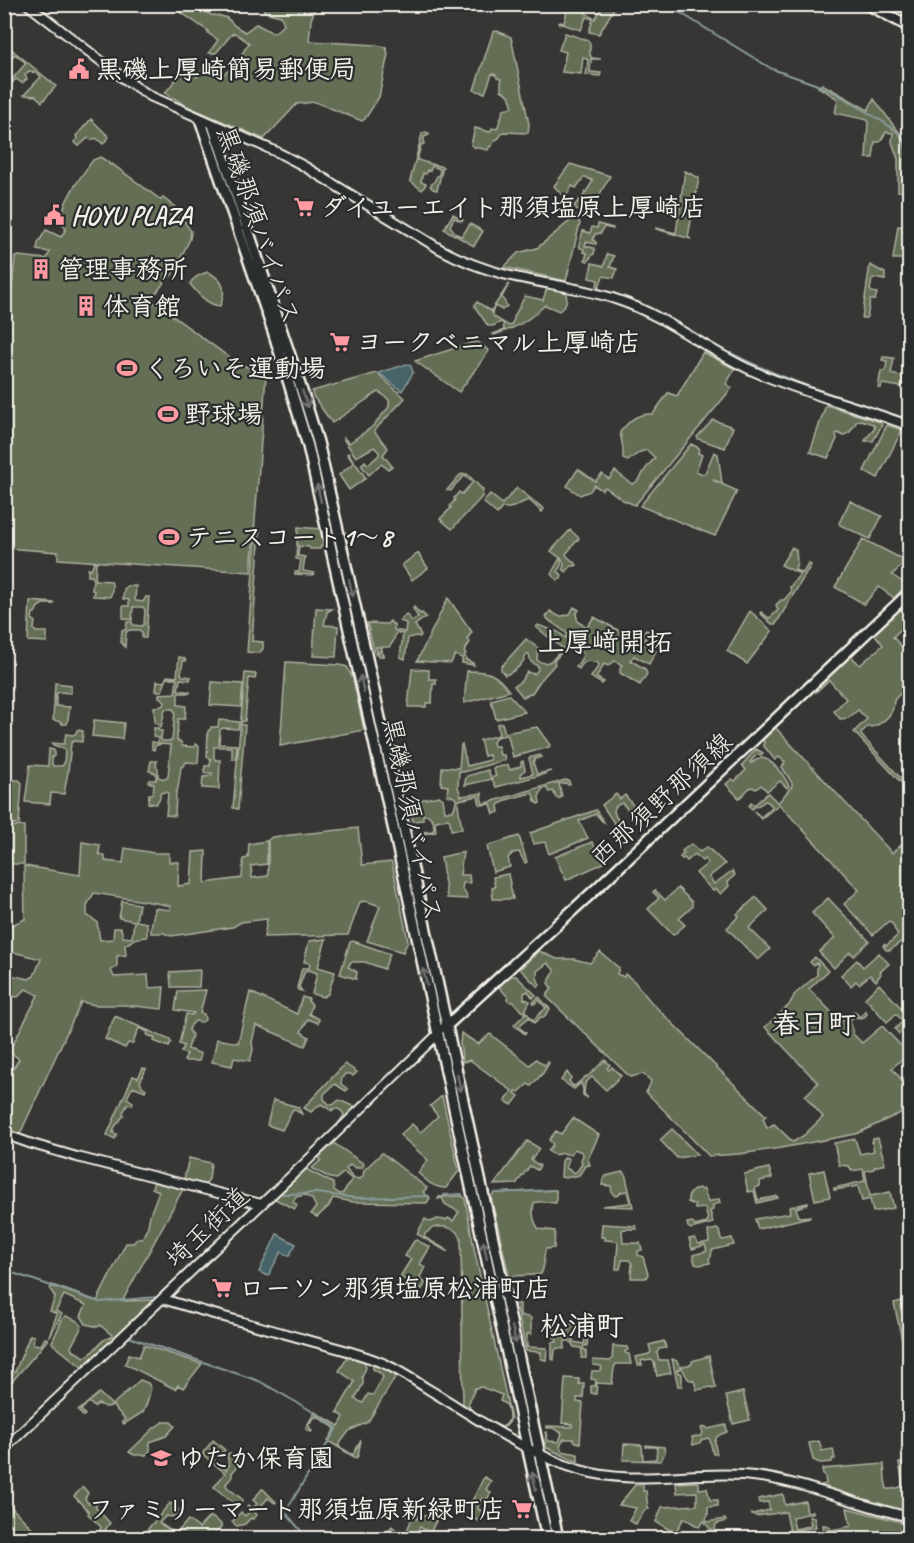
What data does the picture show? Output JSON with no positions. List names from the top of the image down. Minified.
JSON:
{"streets":{"main road":["黒磯那須バイパス","西那須野那須線"],"street":["埼玉街道"]},"crossings":[["黒磯那須バイパス","西那須野那須線"],["黒磯那須バイパス","埼玉街道"],["西那須野那須線","埼玉街道"]],"districts":["上厚﨑開拓","春日町","松浦町"],"places":{"public building":["黒磯上厚崎簡易郵便局","HOYU PLAZA"],"supermarket":["ダイユーエイト那須塩原上厚崎店","ヨークベニマル上厚崎店","ローソン那須塩原松浦町店","ファミリーマート那須塩原新緑町店"],"building":["管理事務所","体育館"],"sports":["くろいそ運動場","野球場","テニスコート1～8"],"school or university":["ゆたか保育園"]}}
